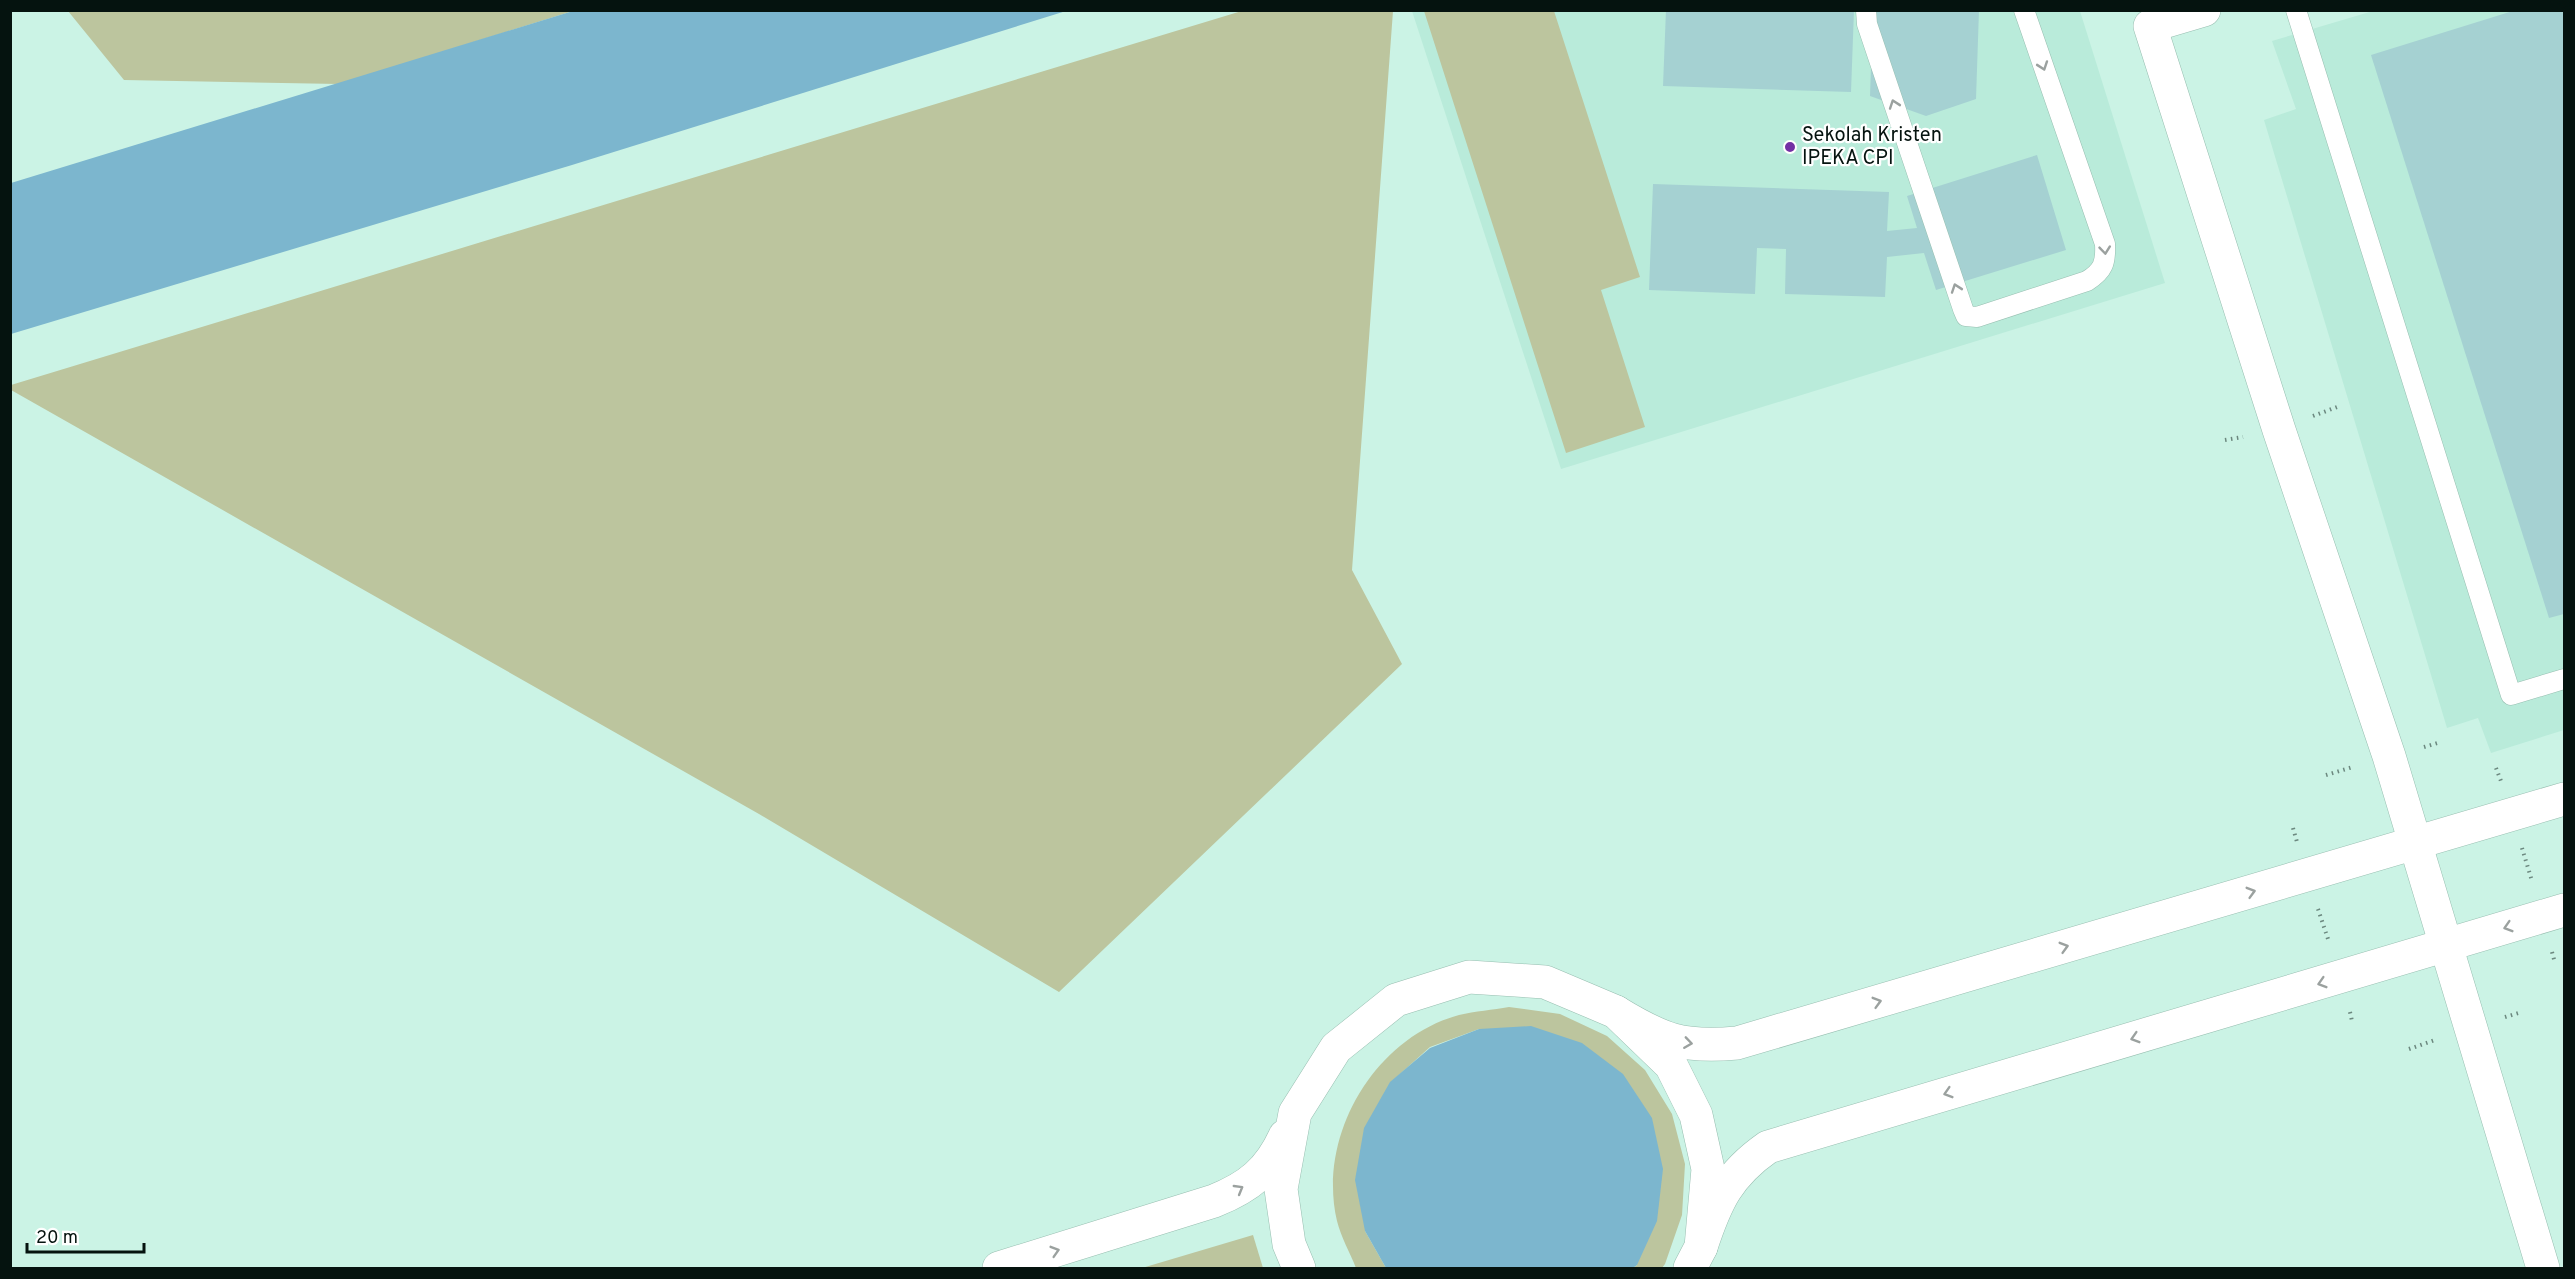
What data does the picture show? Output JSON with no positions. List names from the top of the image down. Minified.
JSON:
{"places":["Sekolah Kristen IPEKA CPI"],"scale_bar":"20 m"}
